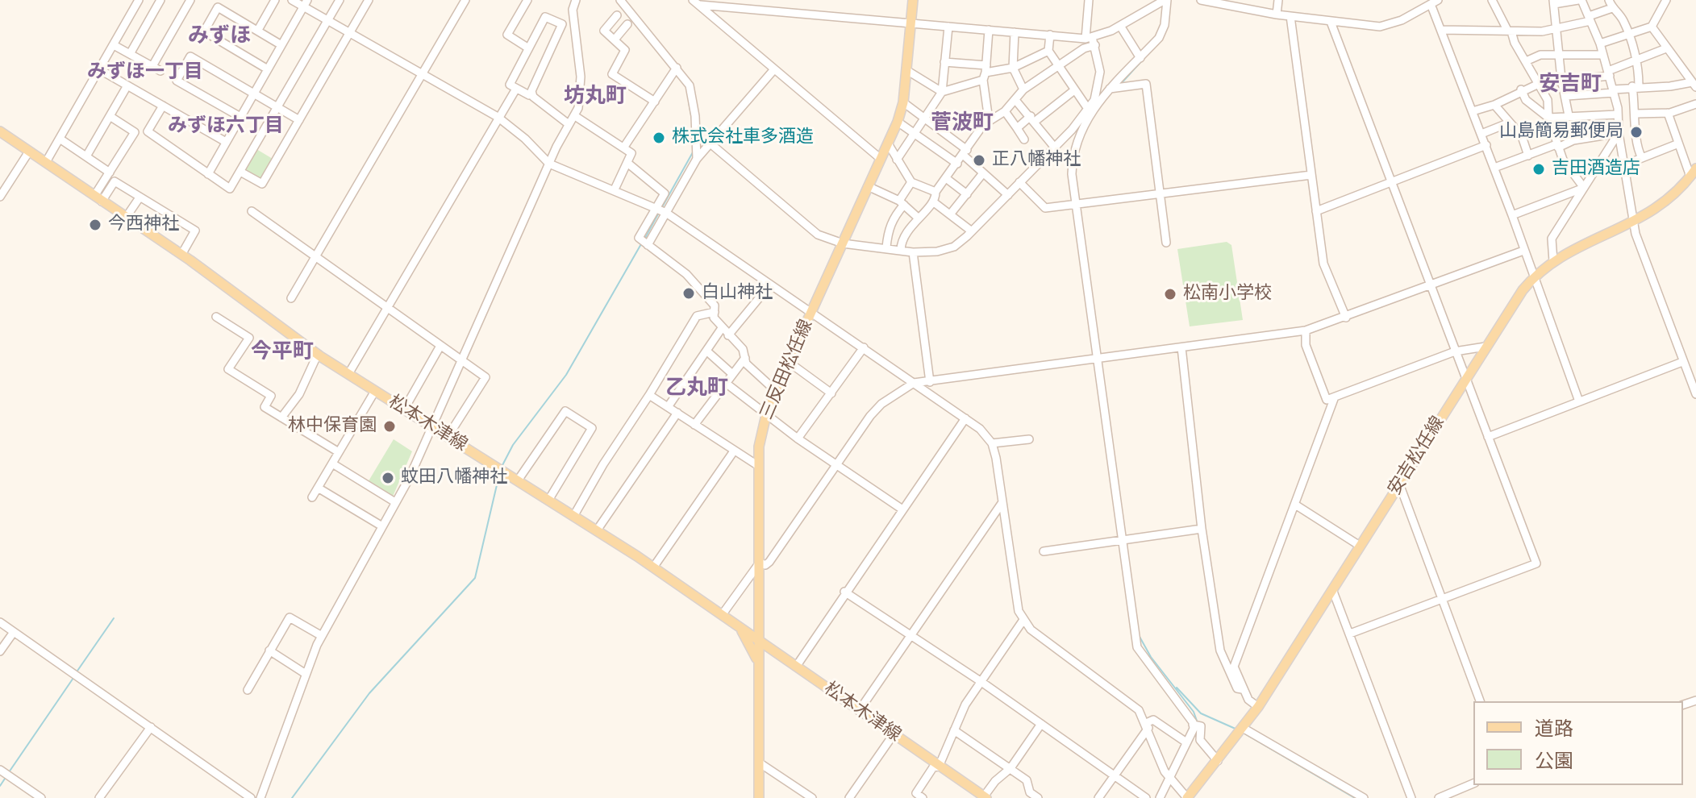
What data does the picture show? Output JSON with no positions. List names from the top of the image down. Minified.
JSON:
{"streets":{"main road":["三反田松任線","松本木津線","安吉松任線"]},"crossings":[["三反田松任線","松本木津線"]],"districts":["みずほ","みずほ一丁目","安吉町","坊丸町","菅波町","みずほ六丁目","今平町","乙丸町"],"places":["山島簡易郵便局","株式会社車多酒造","正八幡神社","吉田酒造店","今西神社","白山神社","松南小学校","林中保育園","蚊田八幡神社"],"legend":["道路","公園"]}
